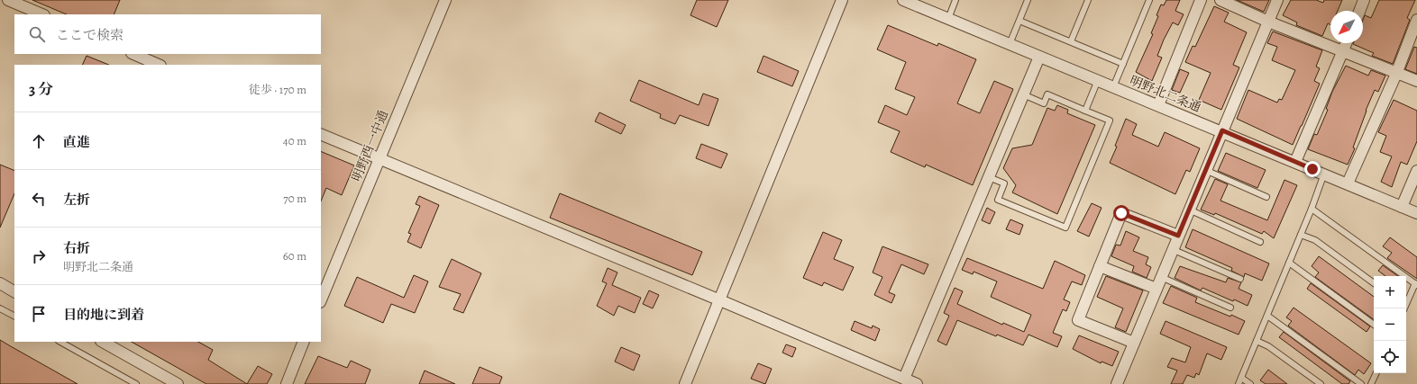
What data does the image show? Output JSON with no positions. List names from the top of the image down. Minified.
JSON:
{"streets":{"street":["明野北二条通","明野西一中通"]},"north":"bottom left","page":{"search":"ここで検索","heading":["3 分","徒歩 · 170 m"],"list":[["直進","40 m"],["左折","70 m"],["右折","明野北二条通","60 m"],"目的地に到着"],"map_buttons":["+","−"]}}
